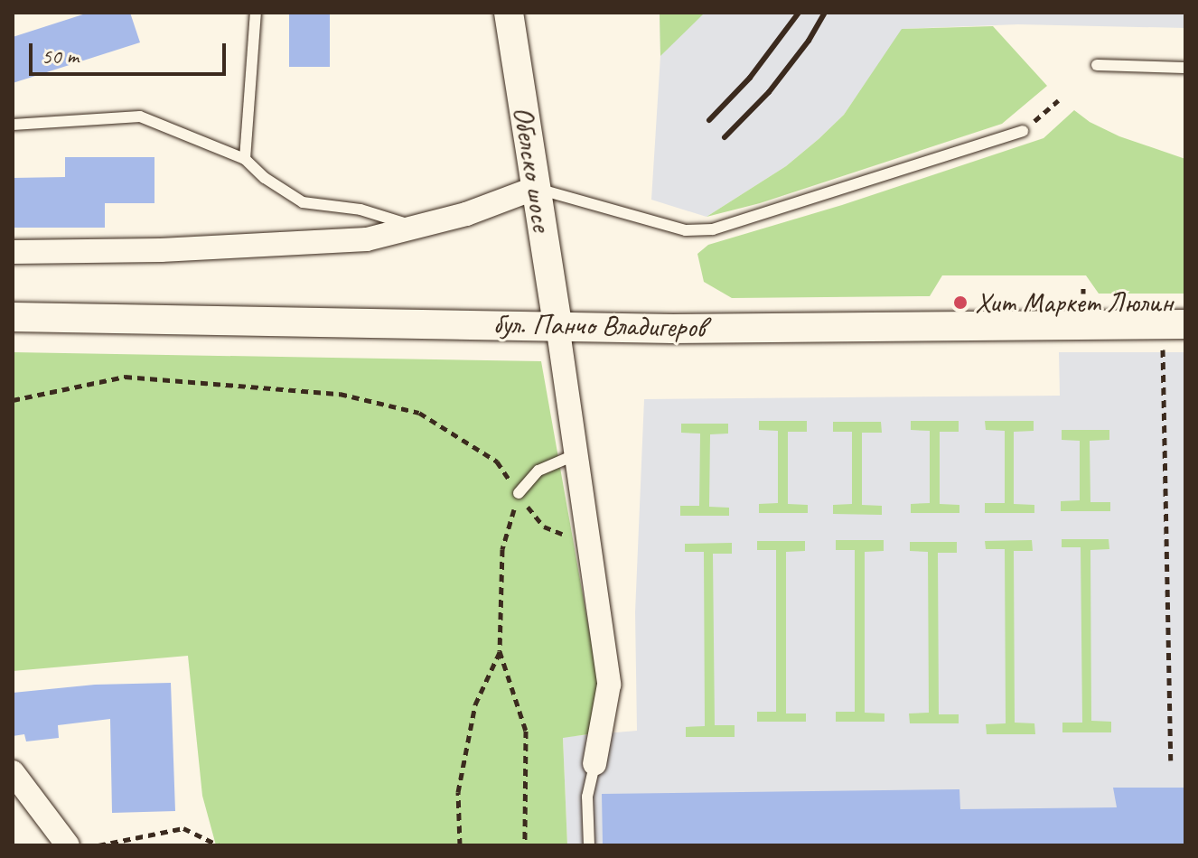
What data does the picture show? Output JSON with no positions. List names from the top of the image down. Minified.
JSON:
{"streets":{"street":["Обелско шосе","бул. Панчо Владигеров"]},"crossings":[["Обелско шосе","бул. Панчо Владигеров"]],"places":["Хит Маркет Люлин"],"scale_bar":"50 m"}
